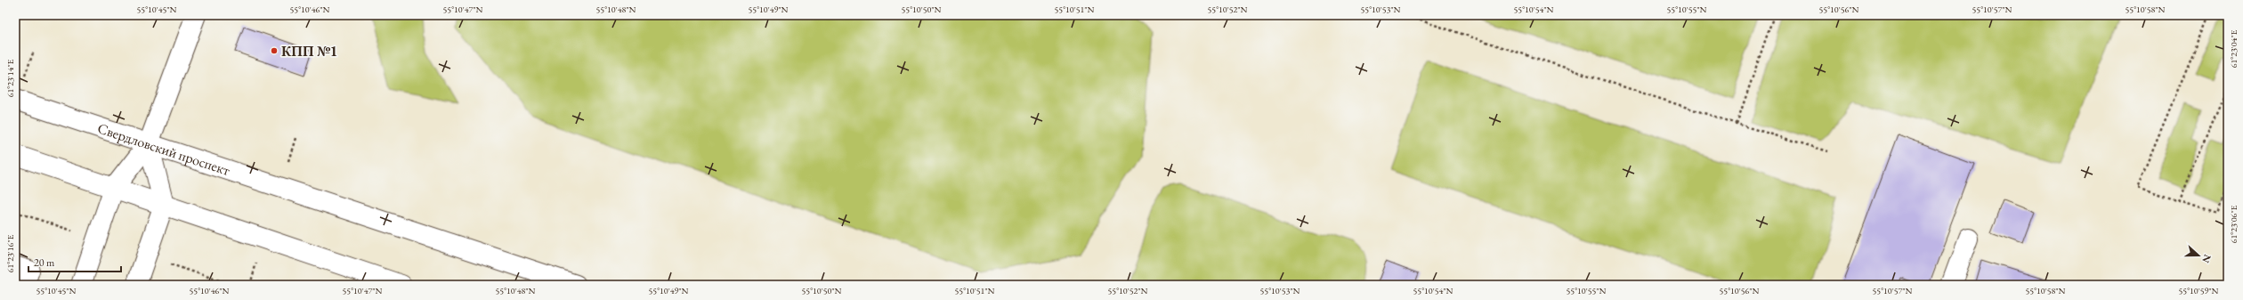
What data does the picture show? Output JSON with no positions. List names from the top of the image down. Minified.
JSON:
{"streets":{"main road":["Свердловский проспект"]},"places":["КПП №1"],"scale_bar":"20 m","north":"right","coordinates":["55°10'45\"N","55°10'46\"N","55°10'47\"N","55°10'48\"N","55°10'49\"N","55°10'50\"N","55°10'51\"N","55°10'52\"N","55°10'53\"N","55°10'54\"N","55°10'55\"N","55°10'56\"N","55°10'57\"N","55°10'58\"N","61°23'04\"E","61°23'14\"E","61°23'06\"E","61°23'16\"E","55°10'59\"N"]}
